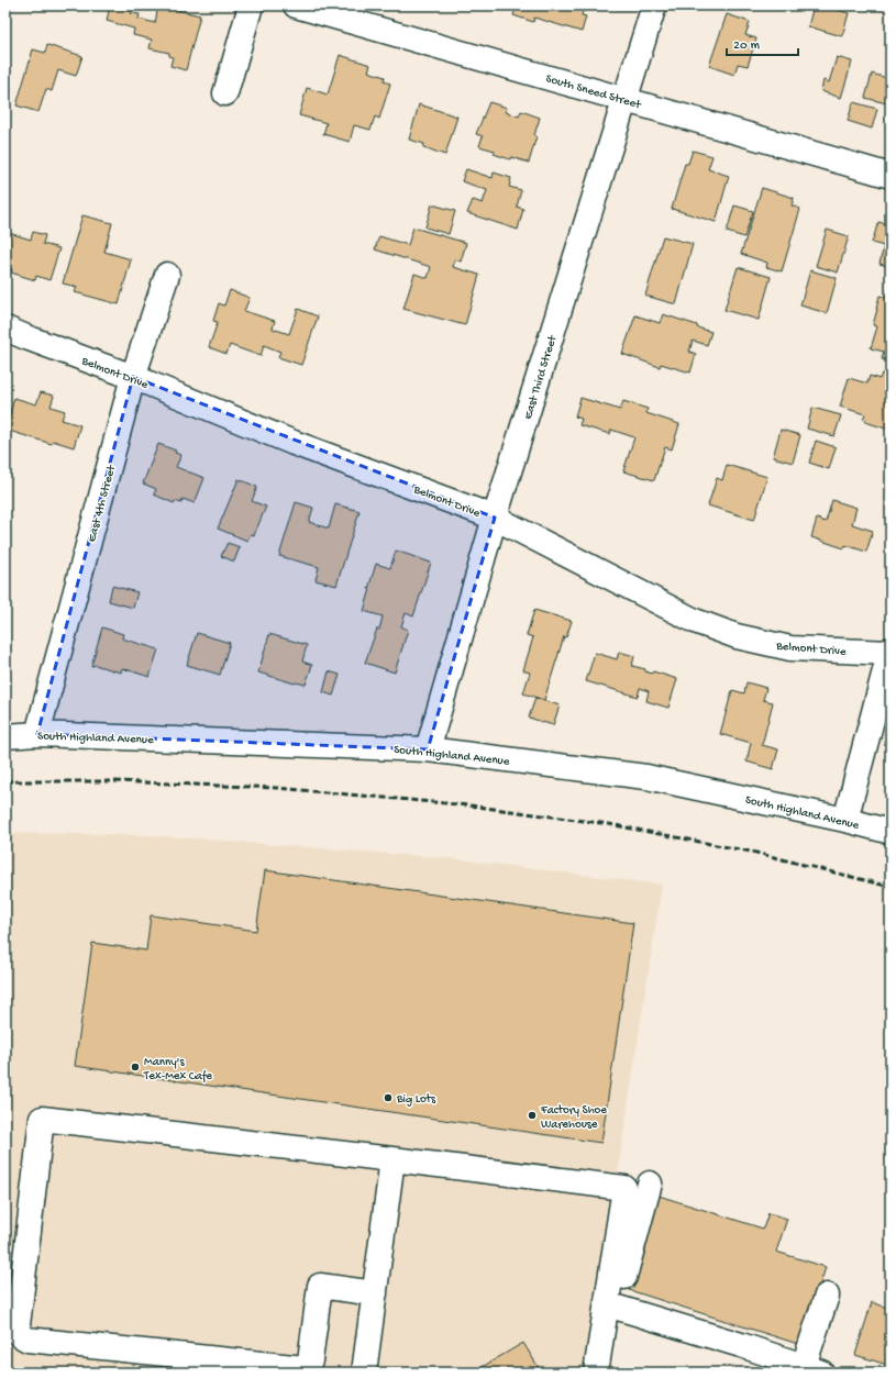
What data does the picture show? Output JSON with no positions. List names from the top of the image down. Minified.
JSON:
{"streets":{"street":["South Sneed Street","Belmont Drive","East Third Street","East 4th Street","South Highland Avenue"]},"crossings":[["South Sneed Street","East Third Street"],["Belmont Drive","East Third Street"],["Belmont Drive","East 4th Street"],["East Third Street","South Highland Avenue"],["East 4th Street","South Highland Avenue"]],"places":["Manny's Tex-Mex Cafe","Big Lots","Factory Shoe Warehouse"],"scale_bar":"20 m"}
